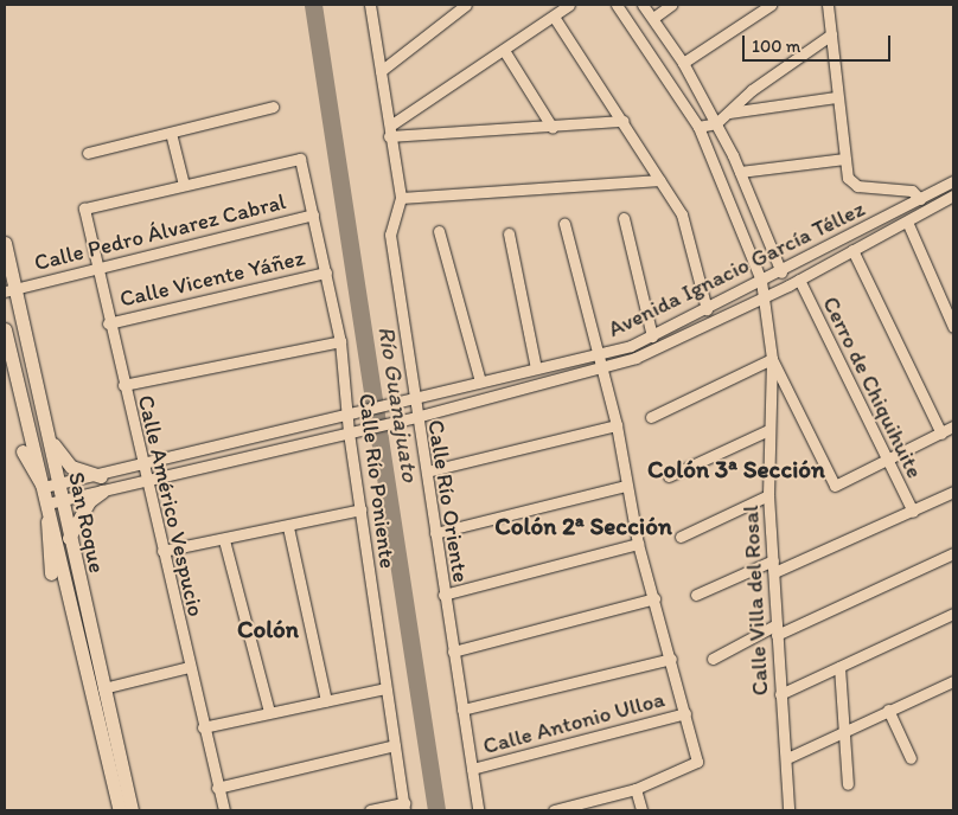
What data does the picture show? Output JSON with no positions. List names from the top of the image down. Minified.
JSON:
{"streets":{"main road":["San Roque"],"street":["Calle Pedro Álvarez Cabral","Avenida Ignacio García Téllez","Calle Vicente Yáñez","Cerro de Chiquihuite","Calle Río Poniente","Calle Río Oriente","Calle Américo Vespucio","Calle Villa del Rosal","Calle Antonio Ulloa"]},"crossings":[["Calle Pedro Álvarez Cabral","Calle Río Poniente"],["Calle Pedro Álvarez Cabral","Calle Américo Vespucio"],["Calle Pedro Álvarez Cabral","San Roque"],["Avenida Ignacio García Téllez","Cerro de Chiquihuite"],["Avenida Ignacio García Téllez","Calle Río Poniente"],["Avenida Ignacio García Téllez","Calle Río Oriente"],["Avenida Ignacio García Téllez","Calle Américo Vespucio"],["Avenida Ignacio García Téllez","San Roque"],["Avenida Ignacio García Téllez","Calle Villa del Rosal"],["Calle Vicente Yáñez","Calle Río Poniente"],["Calle Vicente Yáñez","Calle Américo Vespucio"],["Calle Río Poniente","Calle Américo Vespucio"],["Calle Río Oriente","Calle Antonio Ulloa"]],"districts":["Colón 3ª Sección","Colón 2ª Sección","Colón"],"water":["Río Guanajuato"],"scale_bar":"100 m"}
